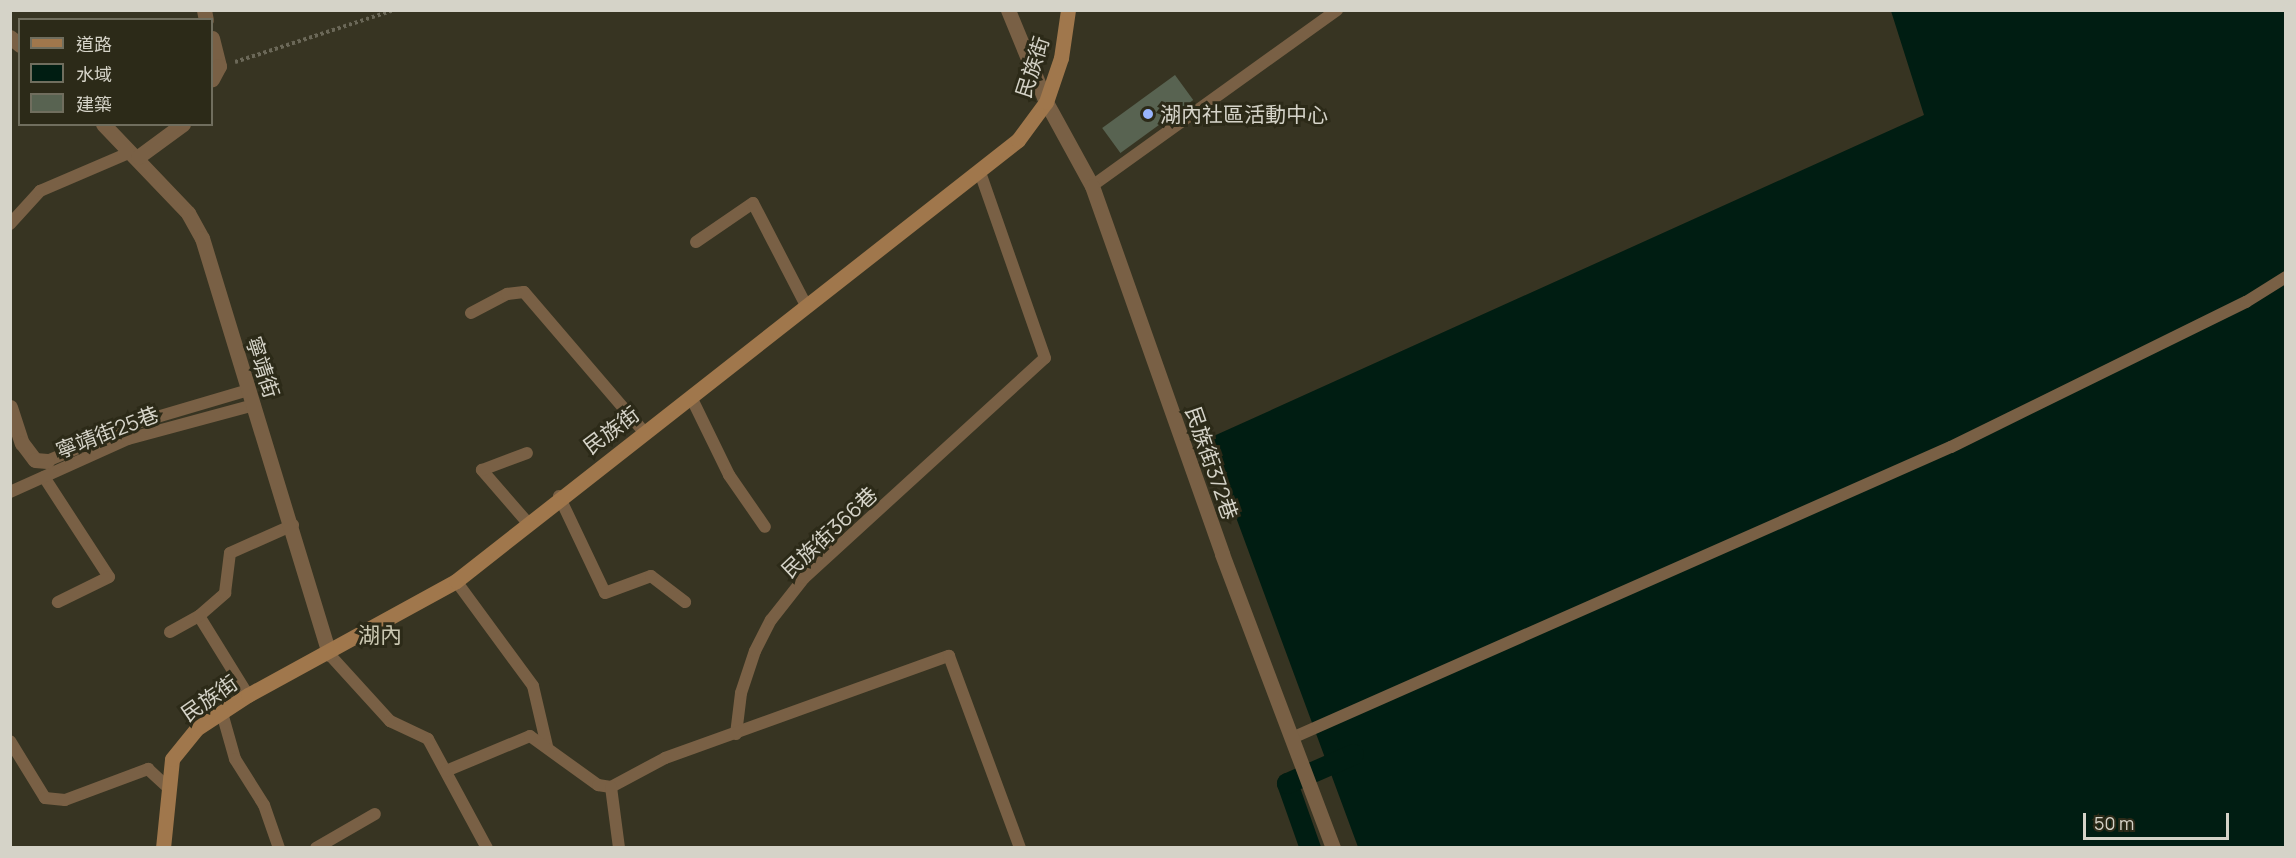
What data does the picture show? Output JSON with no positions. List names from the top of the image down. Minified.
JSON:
{"streets":{"street":["民族街","寧靖街","民族街372巷"],"lane":["寧靖街25巷","民族街366巷"]},"crossings":[["民族街","寧靖街"],["民族街","民族街372巷"],["民族街","民族街366巷"],["寧靖街","寧靖街25巷"]],"districts":["湖內"],"places":["湖內社區活動中心"],"legend":["道路","水域","建築"],"scale_bar":"50 m"}
